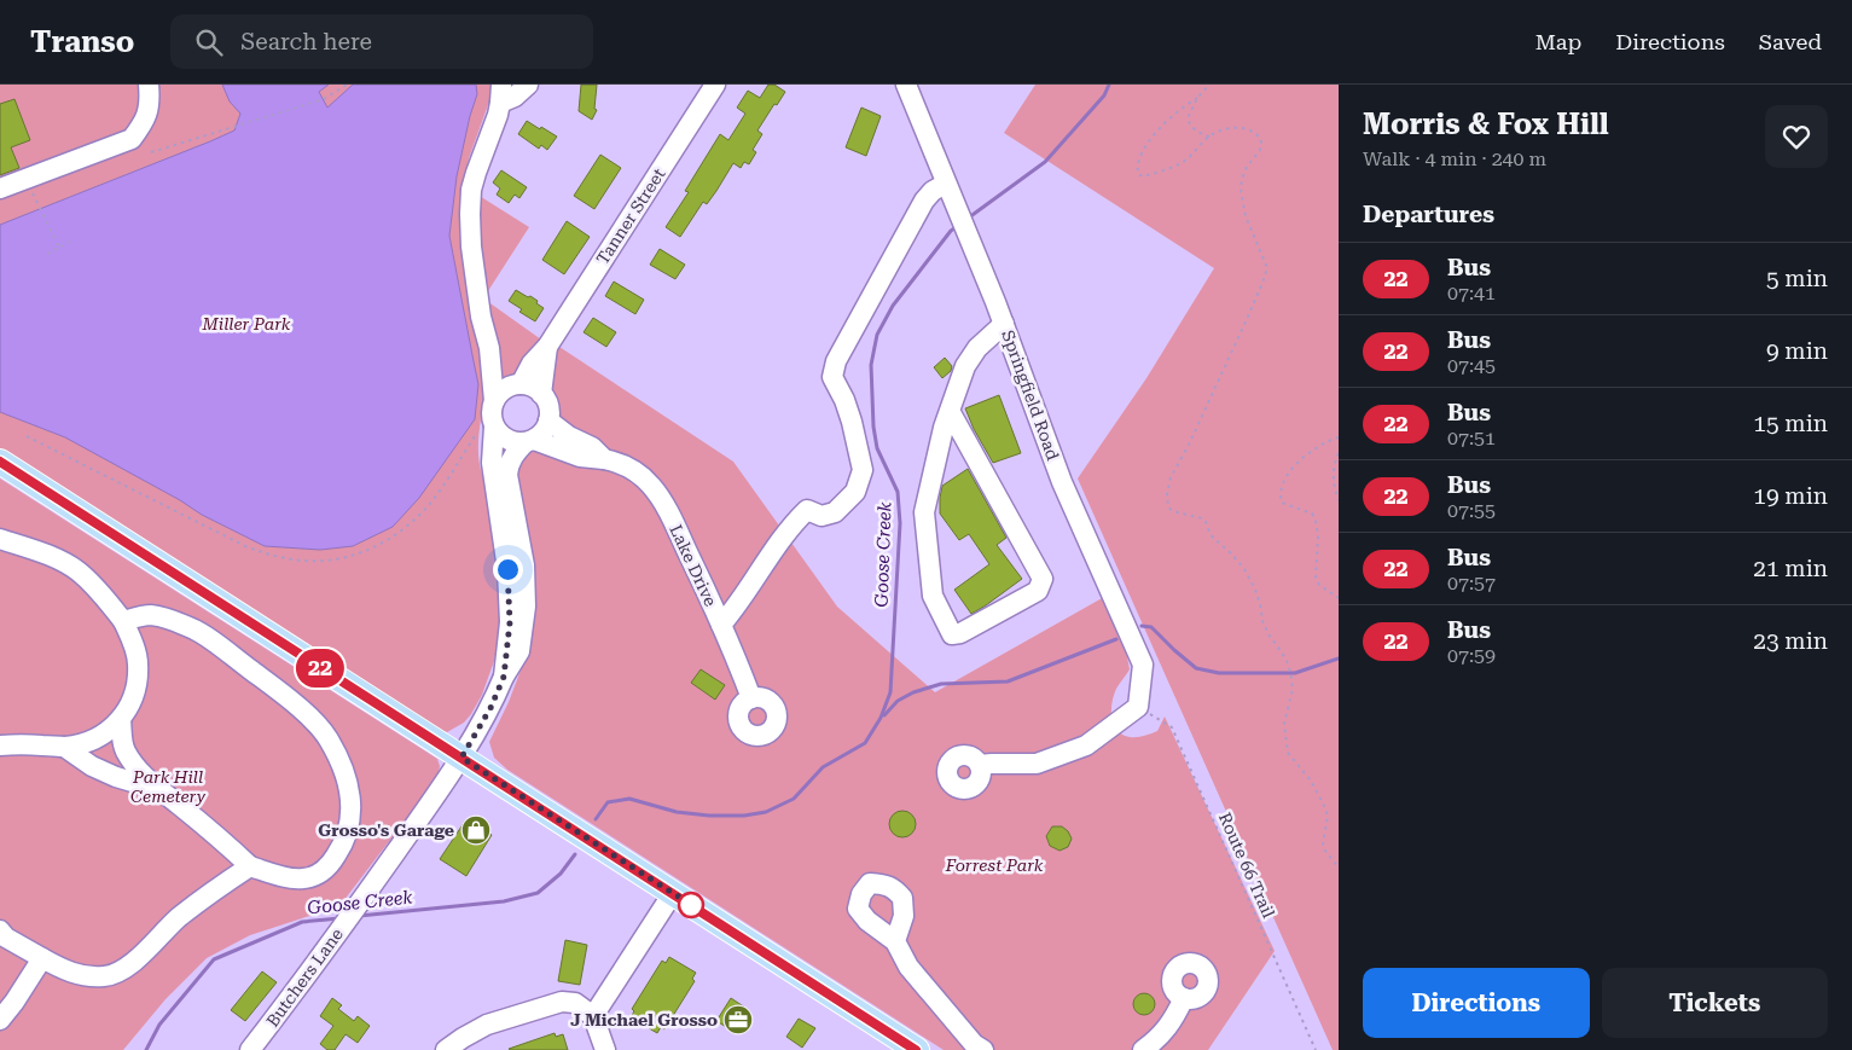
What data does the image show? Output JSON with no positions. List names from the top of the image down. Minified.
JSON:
{"streets":{"street":["Tanner Street","Springfield Road","Lake Drive","Butchers Lane"],"path":["Route 66 Trail"]},"crossings":[["Tanner Street","Lake Drive"],["Springfield Road","Route 66 Trail"]],"water":["Goose Creek"],"parks":["Miller Park","Park Hill Cemetery","Forrest Park"],"places":{"shop":["Grosso's Garage"],"office":["J Michael Grosso"]},"lines":["bus line 22"],"page":{"header":"Transo","search":"Search here","nav":["Map","Directions","Saved"],"on_map":"22","heading":[["Morris & Fox Hill","Walk · 4 min · 240 m"],"Departures"],"list":[{"mark":"22","name":"Bus","note":"07:41","value":"5 min"},{"mark":"22","name":"Bus","note":"07:45","value":"9 min"},{"mark":"22","name":"Bus","note":"07:51","value":"15 min"},{"mark":"22","name":"Bus","note":"07:55","value":"19 min"},{"mark":"22","name":"Bus","note":"07:57","value":"21 min"},{"mark":"22","name":"Bus","note":"07:59","value":"23 min"}],"buttons":["Directions","Tickets"]}}
